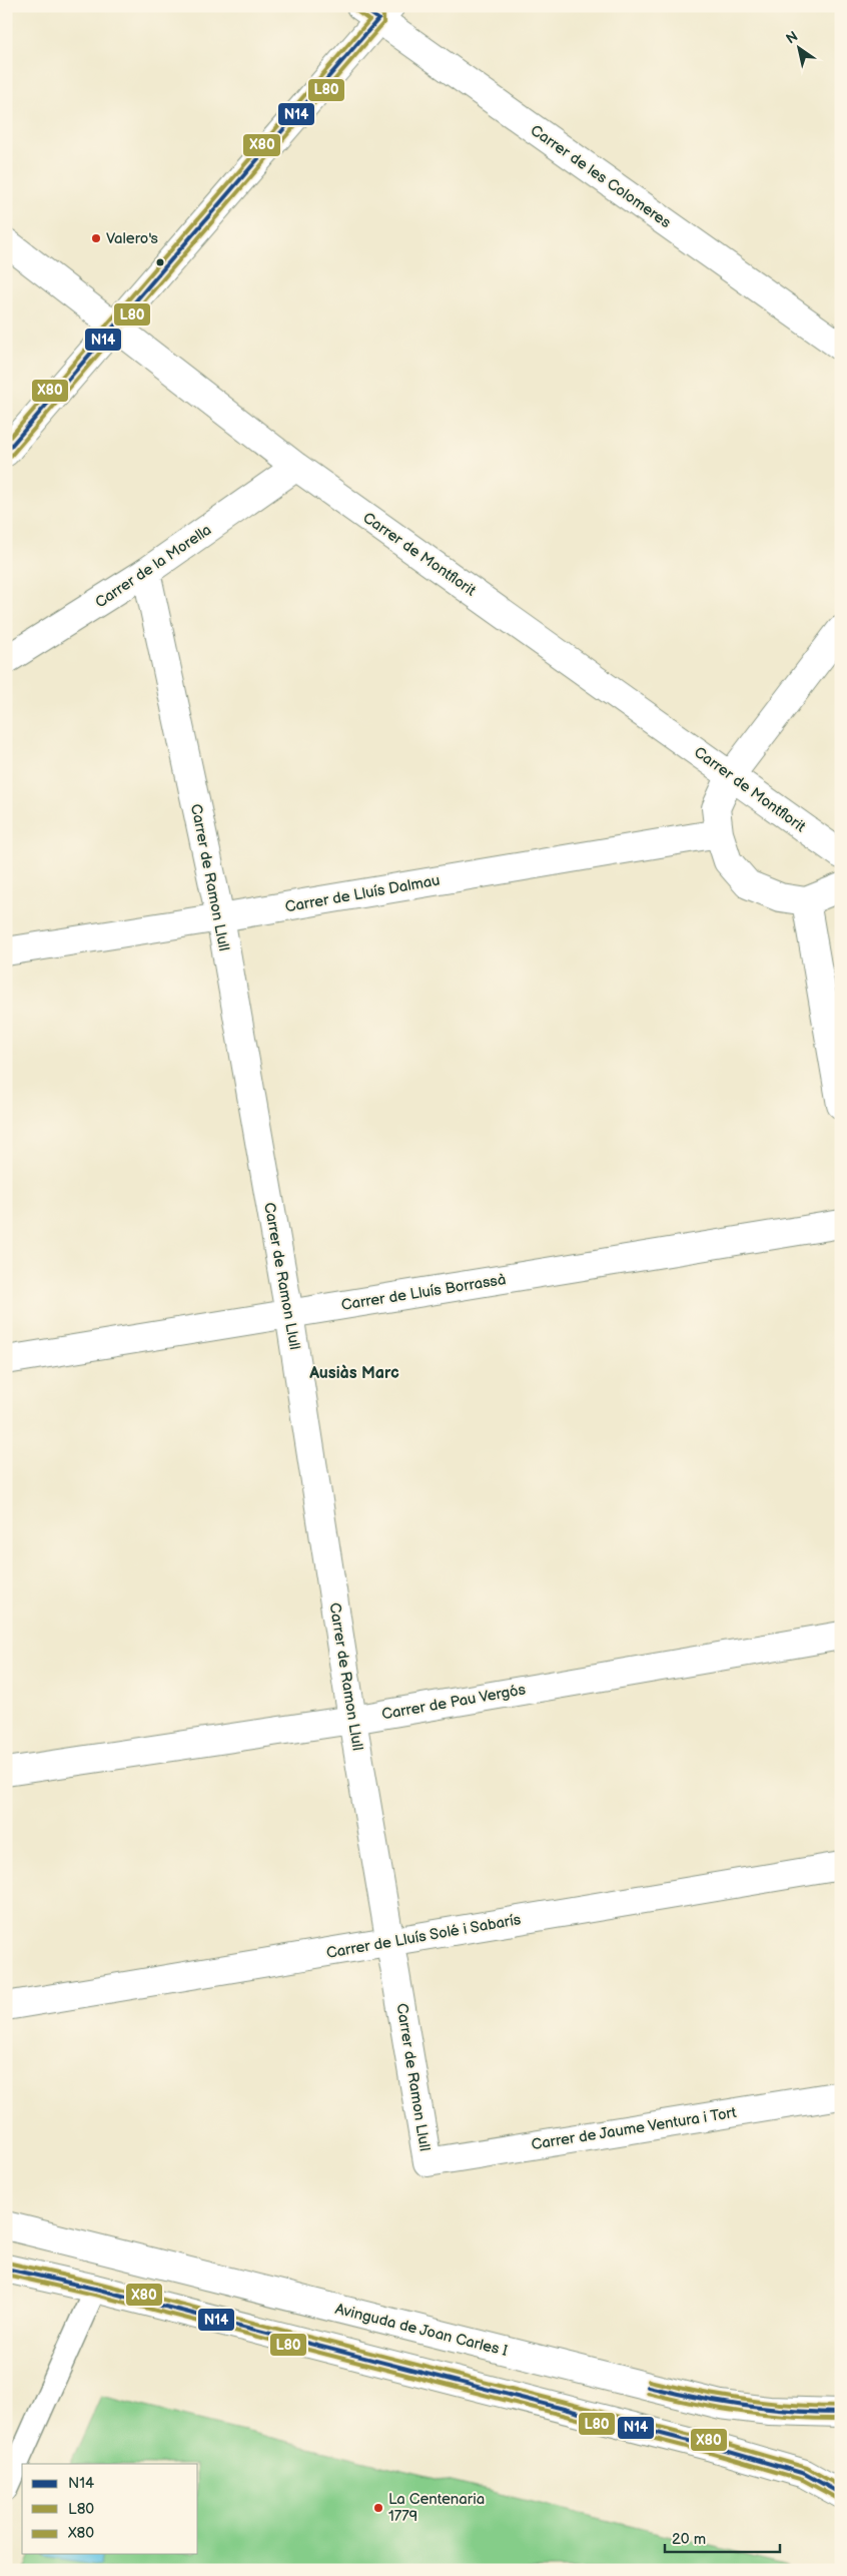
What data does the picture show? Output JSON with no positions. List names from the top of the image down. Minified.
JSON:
{"streets":{"street":["Carrer de les Colomeres","Carrer de Montflorit","Carrer de la Morella","Carrer de Ramon Llull","Carrer de Lluís Dalmau","Carrer de Lluís Borrassà","Carrer de Pau Vergós","Carrer de Lluís Solé i Sabarís","Carrer de Jaume Ventura i Tort","Avinguda de Joan Carles I"]},"crossings":[["Carrer de Montflorit","Carrer de la Morella"],["Carrer de la Morella","Carrer de Ramon Llull"],["Carrer de Ramon Llull","Carrer de Lluís Dalmau"],["Carrer de Ramon Llull","Carrer de Lluís Borrassà"],["Carrer de Ramon Llull","Carrer de Pau Vergós"],["Carrer de Ramon Llull","Carrer de Lluís Solé i Sabarís"],["Carrer de Ramon Llull","Carrer de Jaume Ventura i Tort"]],"districts":["Ausiàs Marc"],"places":["Valero's","La Centenaria 1779"],"lines":["transit line N14","transit line L80","transit line X80"],"legend":["N14","L80","X80"],"scale_bar":"20 m","north":"top left"}
